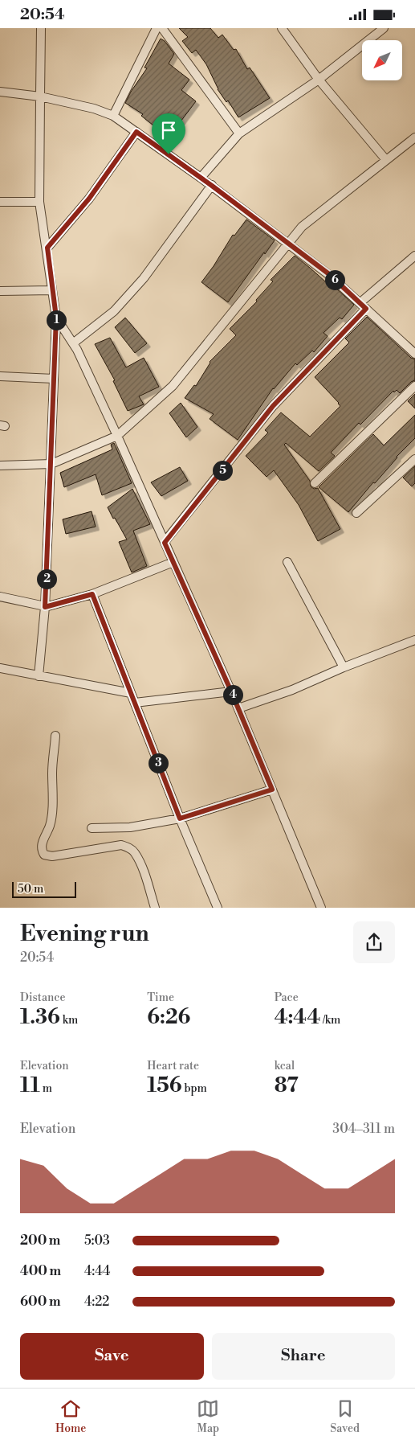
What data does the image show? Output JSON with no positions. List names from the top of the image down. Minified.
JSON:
{"scale_bar":"50 m","north":"bottom left","page":{"status":"20:54","pins":["6","1","5","2","4","3"],"scale":"50 m","heading":["Evening run","20:54"],"stats":[["Distance","1.36 km"],["Time","6:26"],["Pace","4:44 /km"],["Elevation","11 m"],["Heart rate","156 bpm"],["kcal","87"]],"chart":["Elevation","304–311 m"],"list":[{"name":"200 m","note":"5:03"},{"name":"400 m","note":"4:44"},{"name":"600 m","note":"4:22"}],"buttons":["Save","Share"],"tabs":["Home","Map","Saved"]}}
